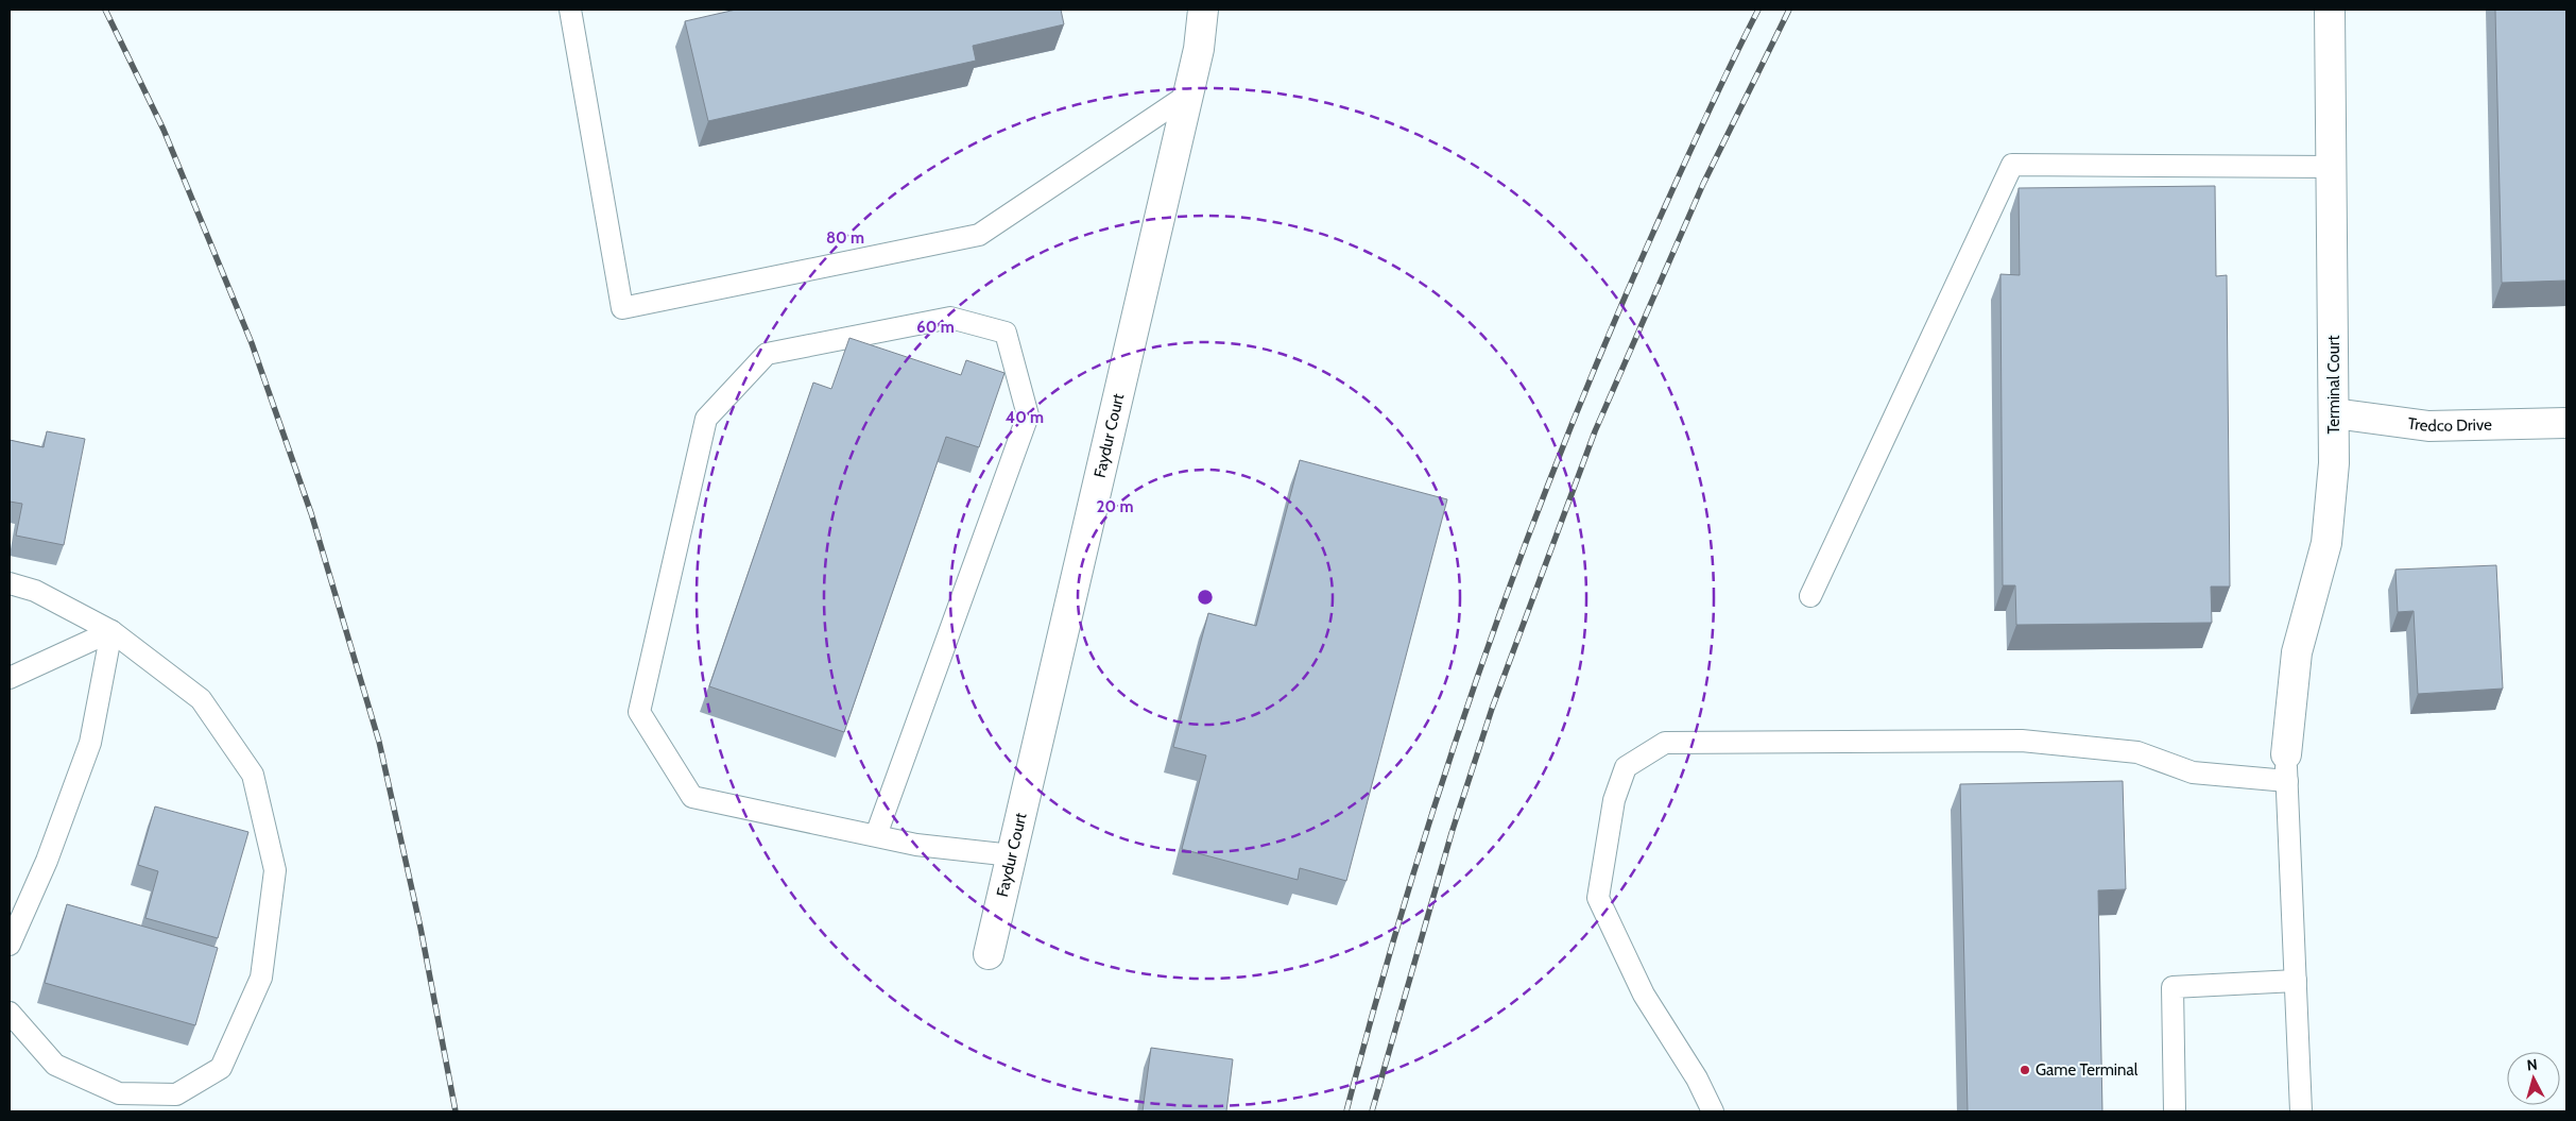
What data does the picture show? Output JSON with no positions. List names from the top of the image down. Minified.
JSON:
{"streets":{"street":["Terminal Court","Tredco Drive","Faydur Court"]},"crossings":[["Terminal Court","Tredco Drive"]],"places":["Game Terminal"],"north":"top","rings":["80 m","60 m","40 m","20 m"]}
